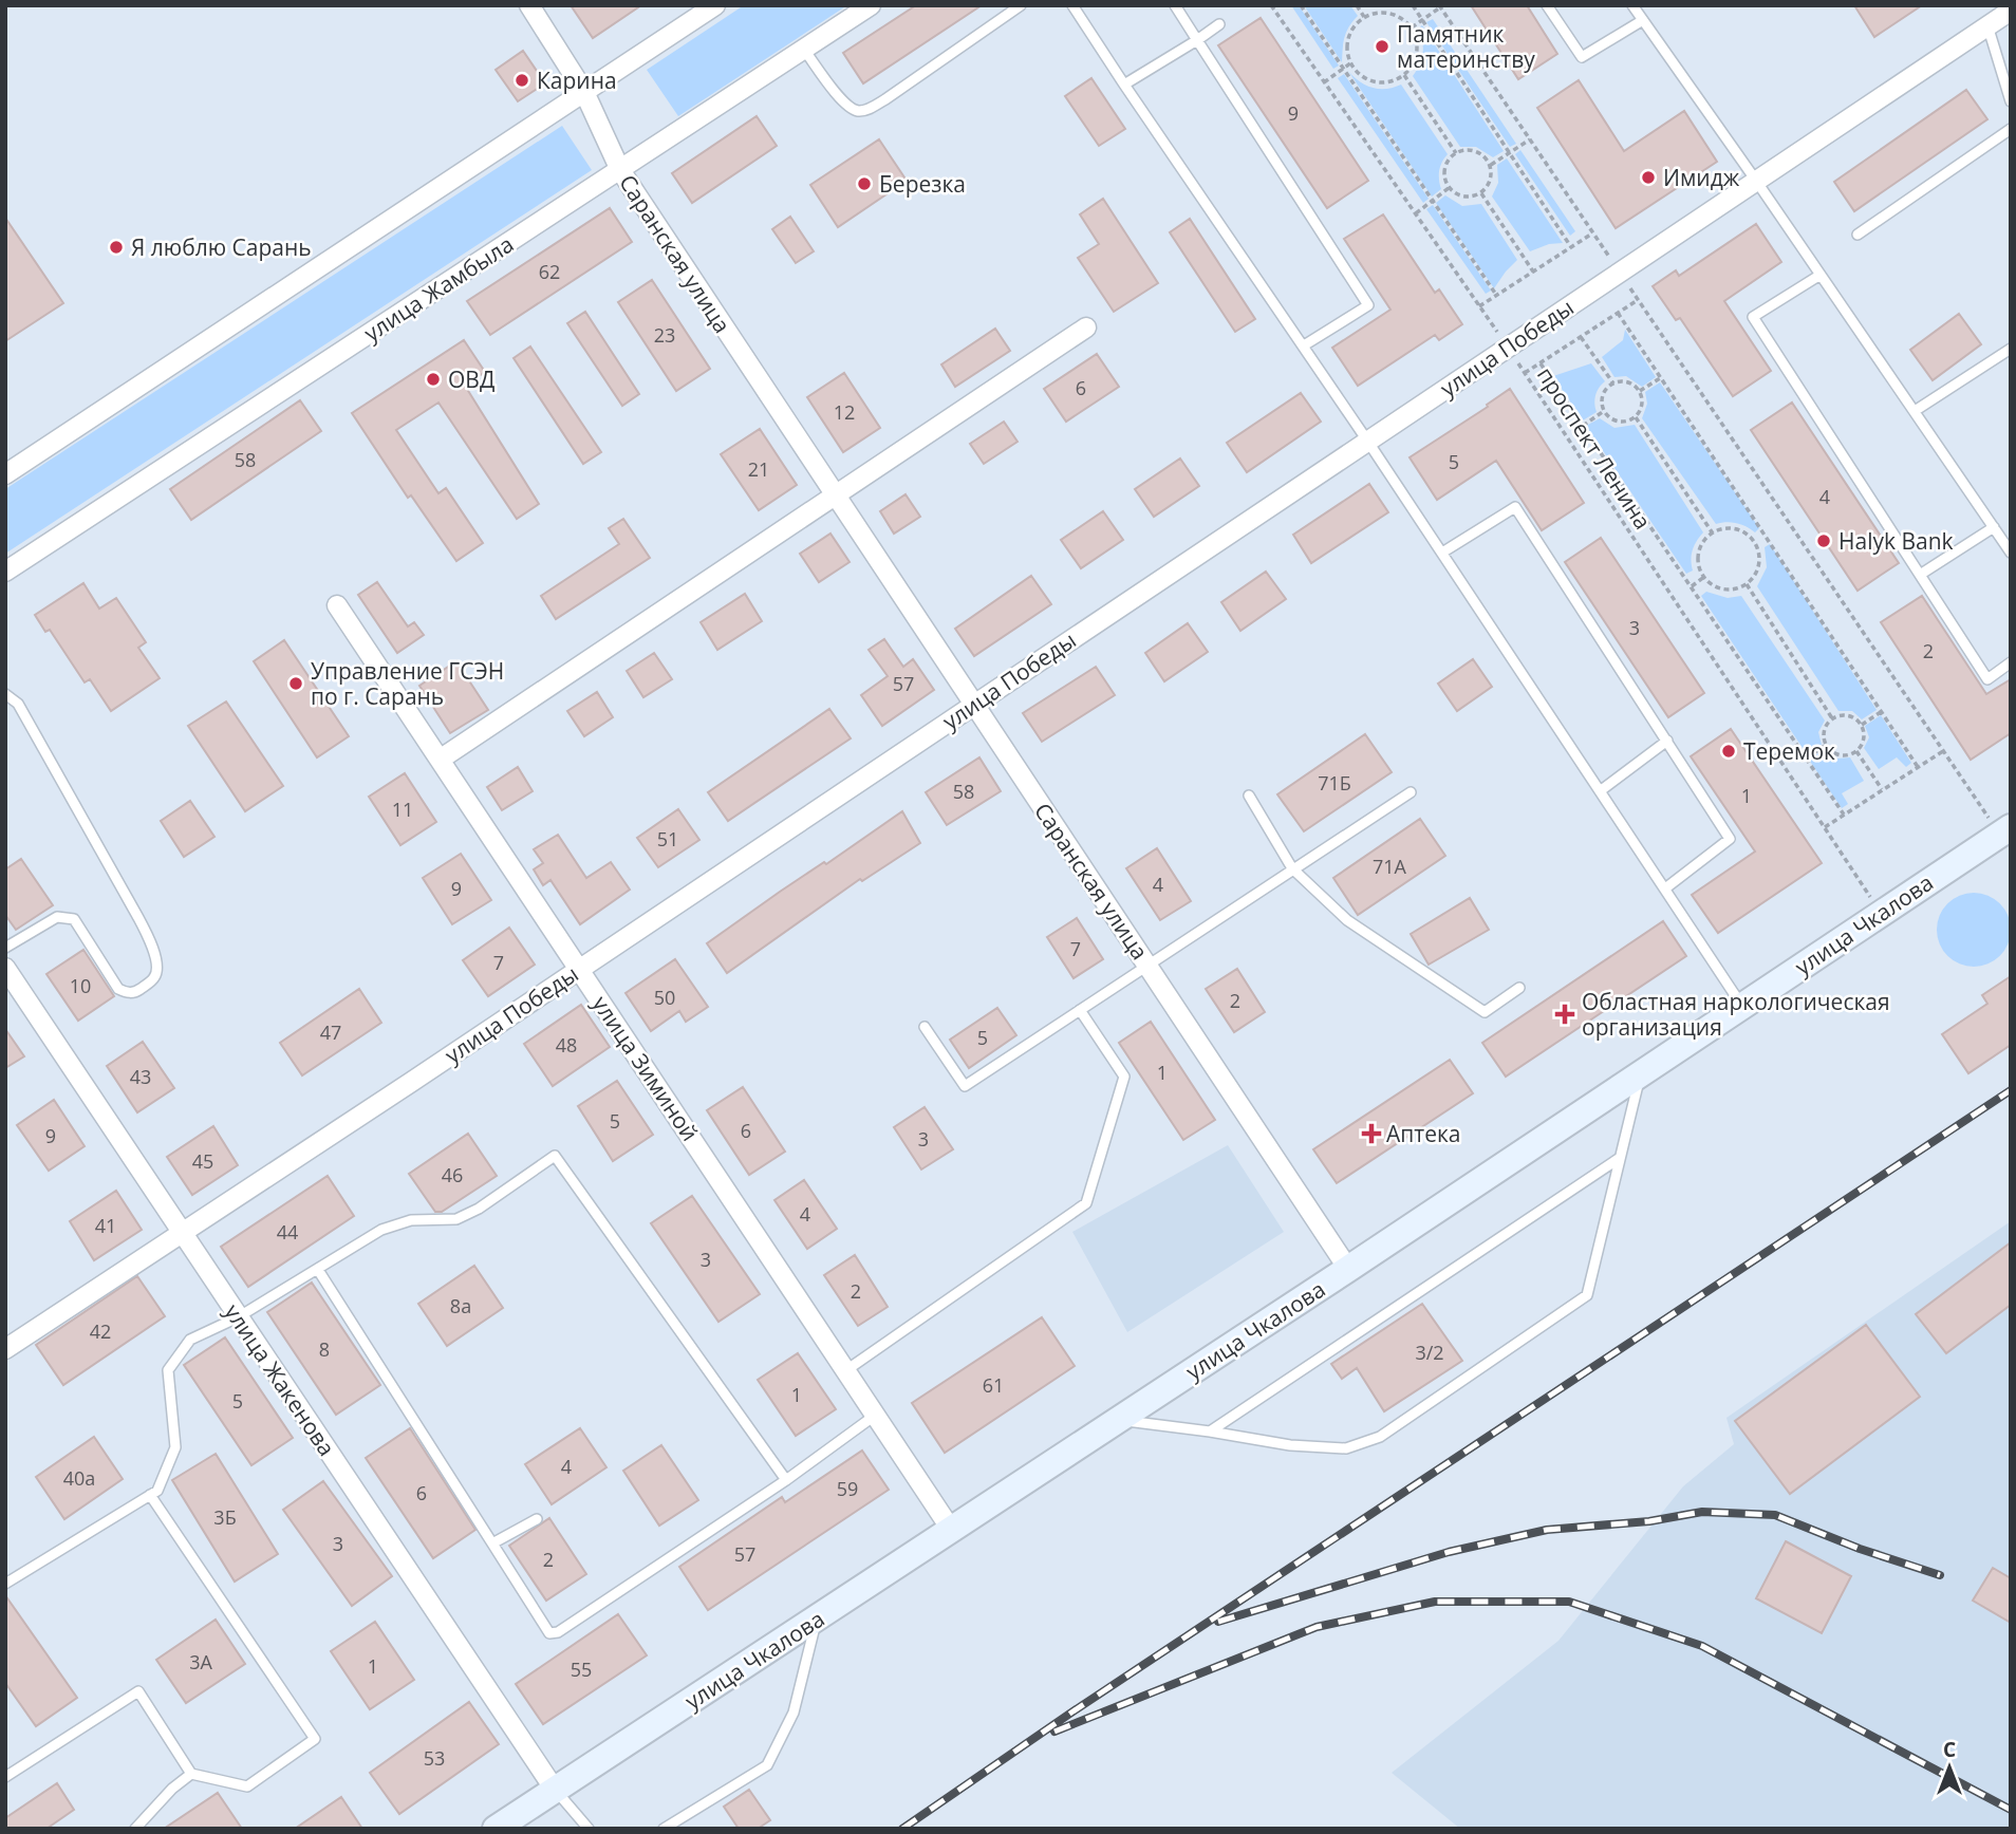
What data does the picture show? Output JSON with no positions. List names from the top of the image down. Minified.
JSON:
{"streets":{"main road":["улица Чкалова"],"street":["Саранская улица","улица Жамбыла","улица Победы","улица Зиминой","улица Жакенова"],"path":["проспект Ленина"]},"crossings":[["Саранская улица","улица Жамбыла"],["Саранская улица","улица Победы"],["Саранская улица","улица Чкалова"],["улица Победы","проспект Ленина"],["улица Победы","улица Зиминой"],["улица Победы","улица Жакенова"],["проспект Ленина","улица Чкалова"],["улица Чкалова","улица Зиминой"],["улица Чкалова","улица Жакенова"]],"places":{"other":["Памятник материнству","Карина","Имидж","Березка","Я люблю Сарань","ОВД","Halyk Bank","Управление ГСЭН по г. Сарань","Теремок"],"health":["Областная наркологическая организация","Аптека"]},"house_numbers":["9","62","23","6","12","58","5","21","4","3","2","57","71Б","58","1","11","51","71А","4","9","7","7","10","50","2","47","5","48","1","43","5","6","9","3","45","46","4","41","44","3","2","8а","42","8","3/2","61","1","5","4","40а","59","6","3Б","3","57","2","3А","1","55","53"],"north":"top"}
